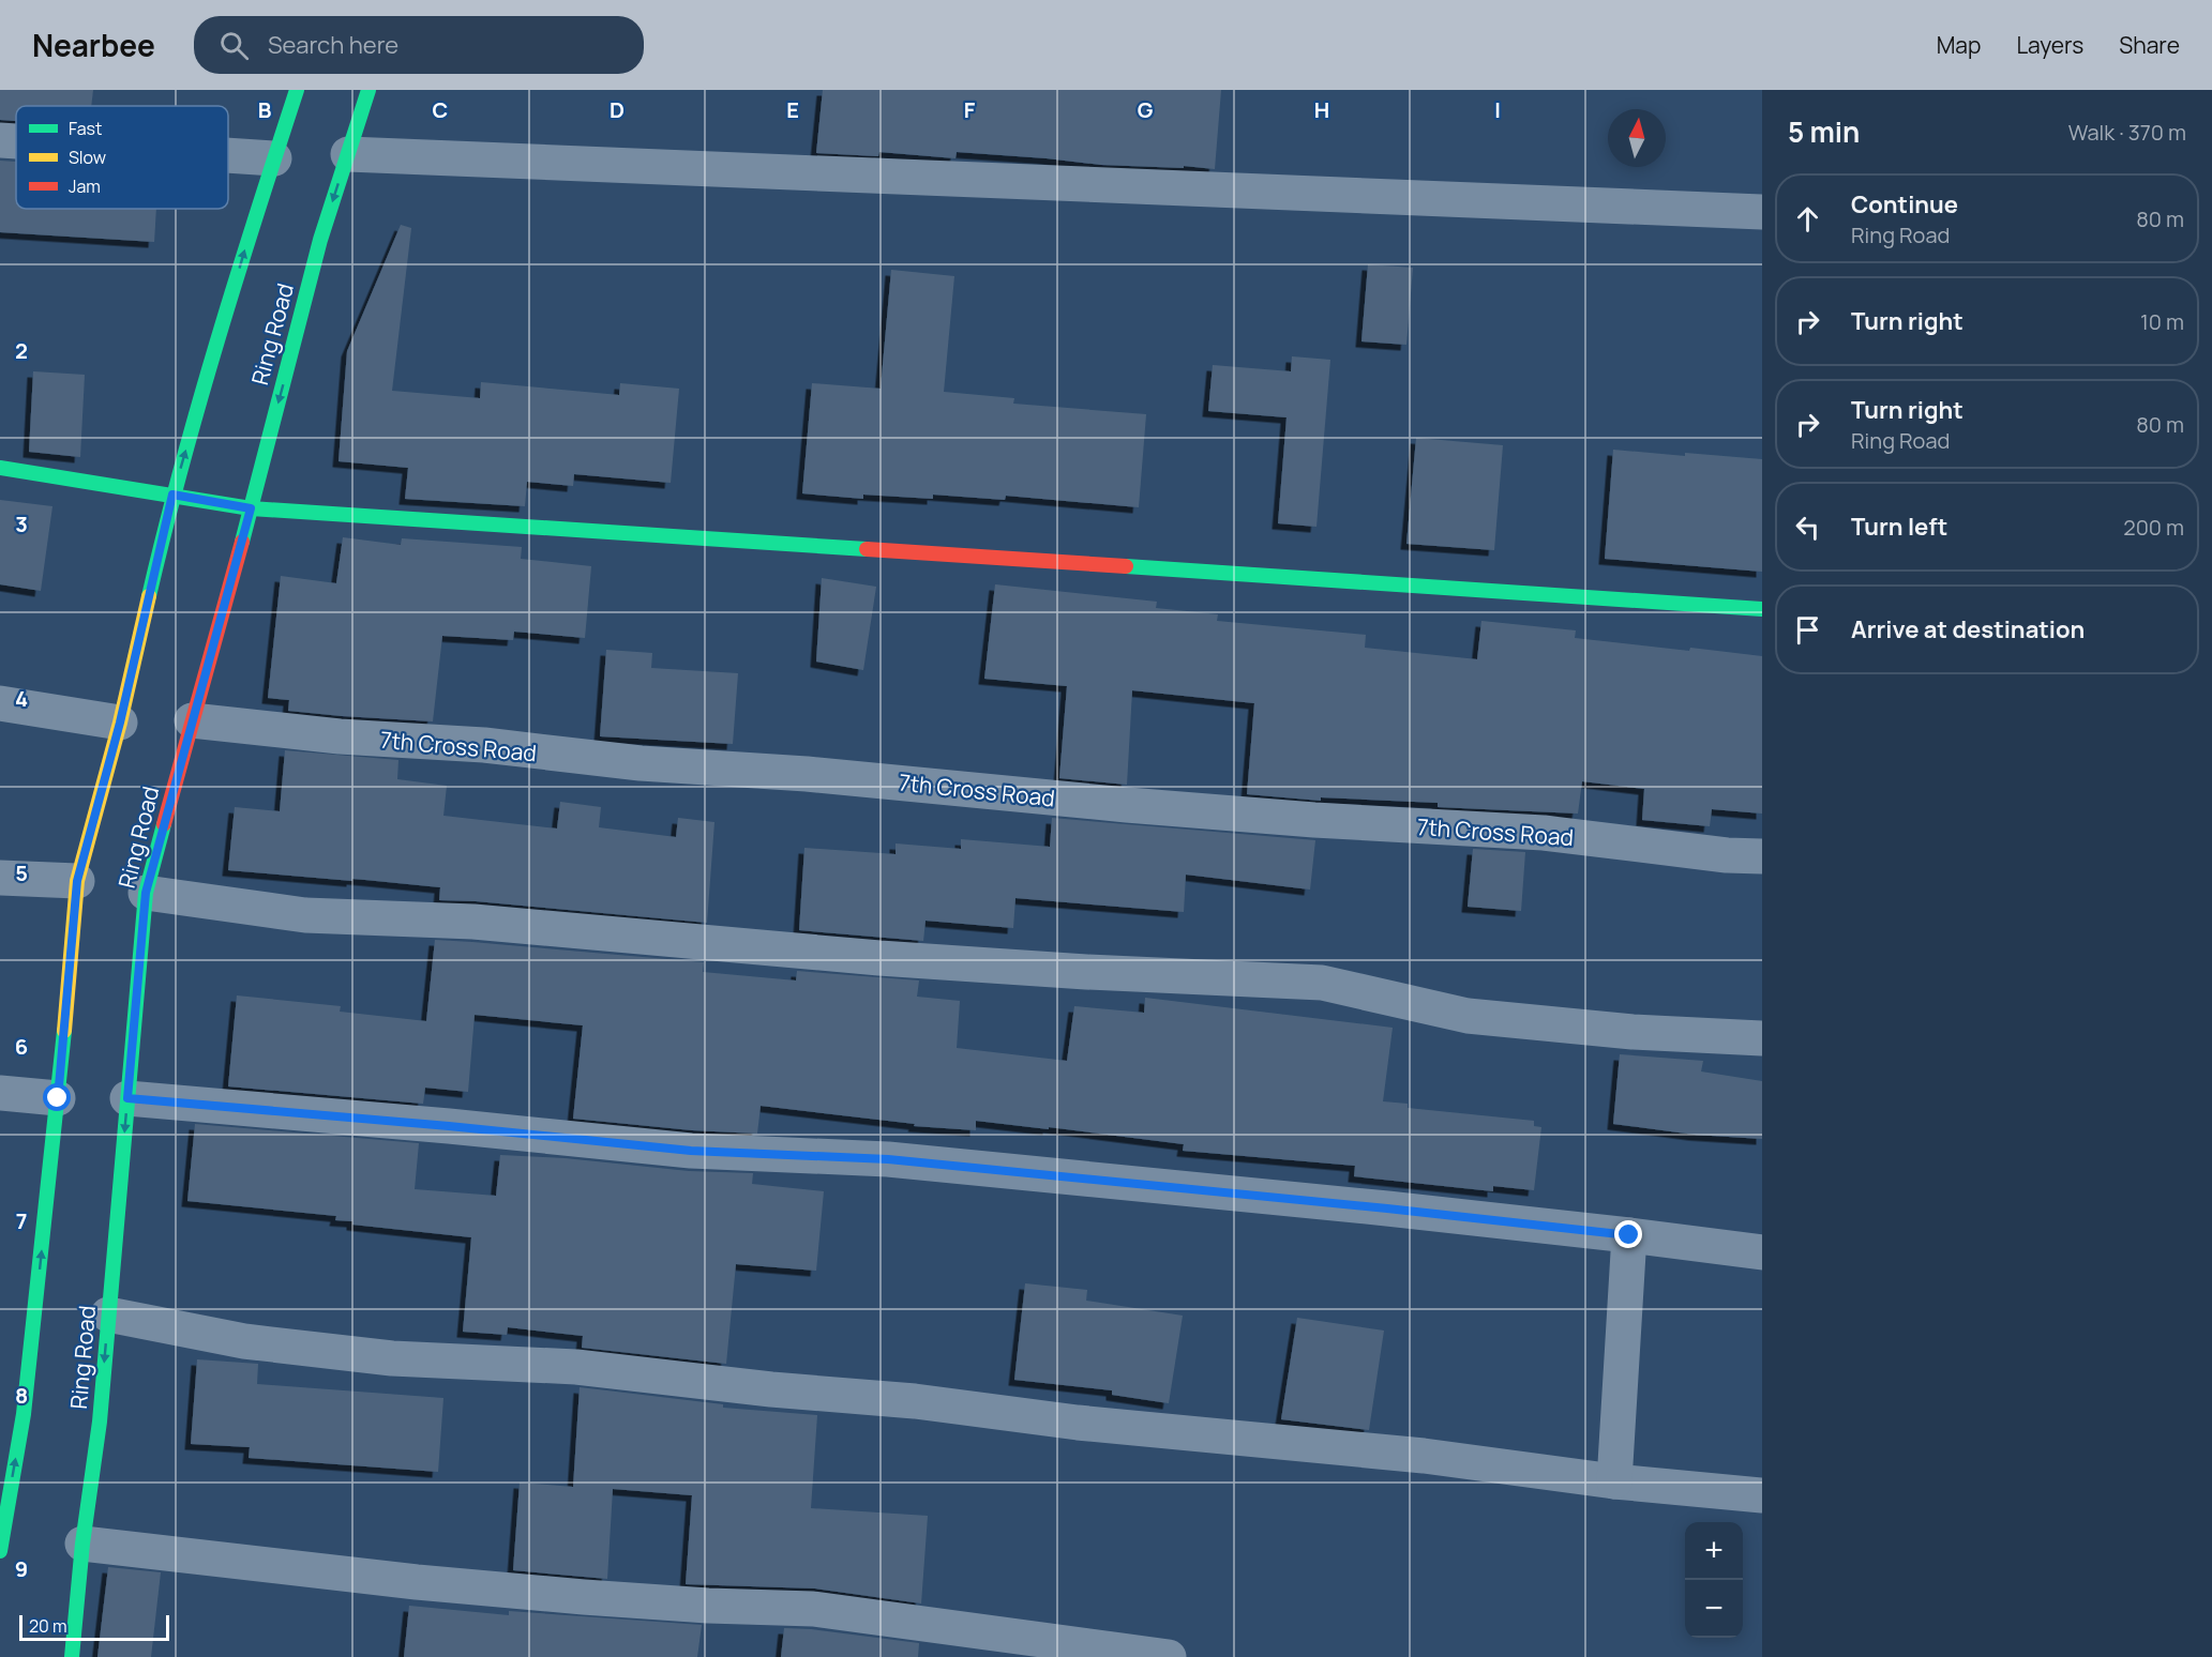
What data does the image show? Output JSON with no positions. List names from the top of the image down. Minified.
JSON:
{"streets":{"main road":["Ring Road"],"street":["7th Cross Road"]},"crossings":[["Ring Road","7th Cross Road"]],"legend":["Fast","Slow","Jam"],"scale_bar":"20 m","north":"top","page":{"header":"Nearbee","search":"Search here","nav":["Map","Layers","Share"],"heading":["5 min","Walk · 370 m"],"list":[["Continue","Ring Road","80 m"],["Turn right","10 m"],["Turn right","Ring Road","80 m"],["Turn left","200 m"],"Arrive at destination"],"map_buttons":["+","−"],"scale":"20 m"},"grid":{"columns":["B","C","D","E","F","G","H","I"],"rows":["2","3","4","5","6","7","8","9"]}}
